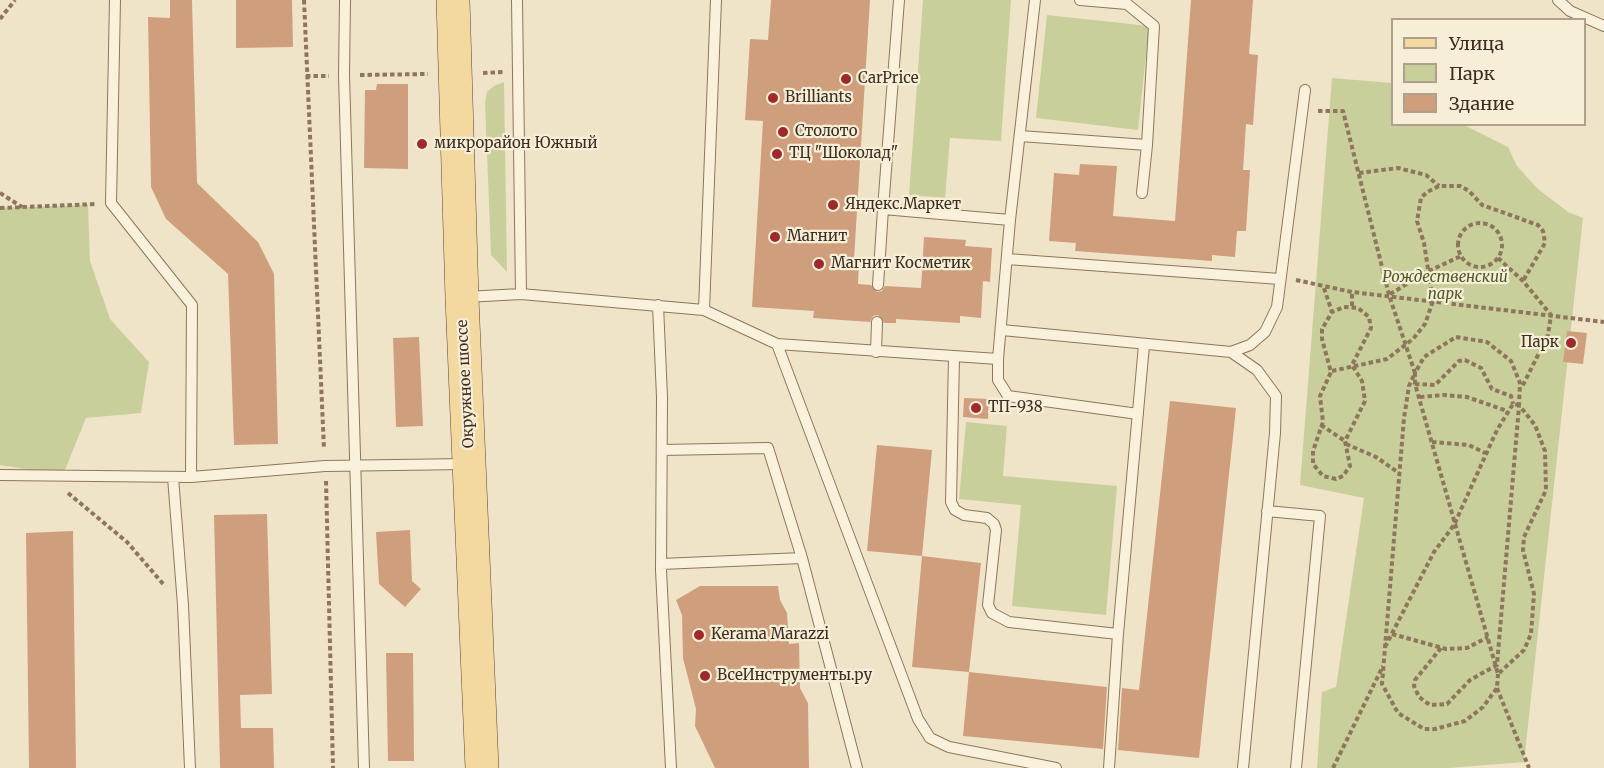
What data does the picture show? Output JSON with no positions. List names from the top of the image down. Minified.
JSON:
{"streets":{"main road":["Окружное шоссе"]},"parks":["Рождественский парк"],"places":["CarPrice","Brilliants","Столото","микрорайон Южный","ТЦ \"Шоколад\"","Яндекс.Маркет","Магнит","Магнит Косметик","Парк","ТП-938","Kerama Marazzi","ВсеИнструменты.ру"],"legend":["Улица","Парк","Здание"]}
